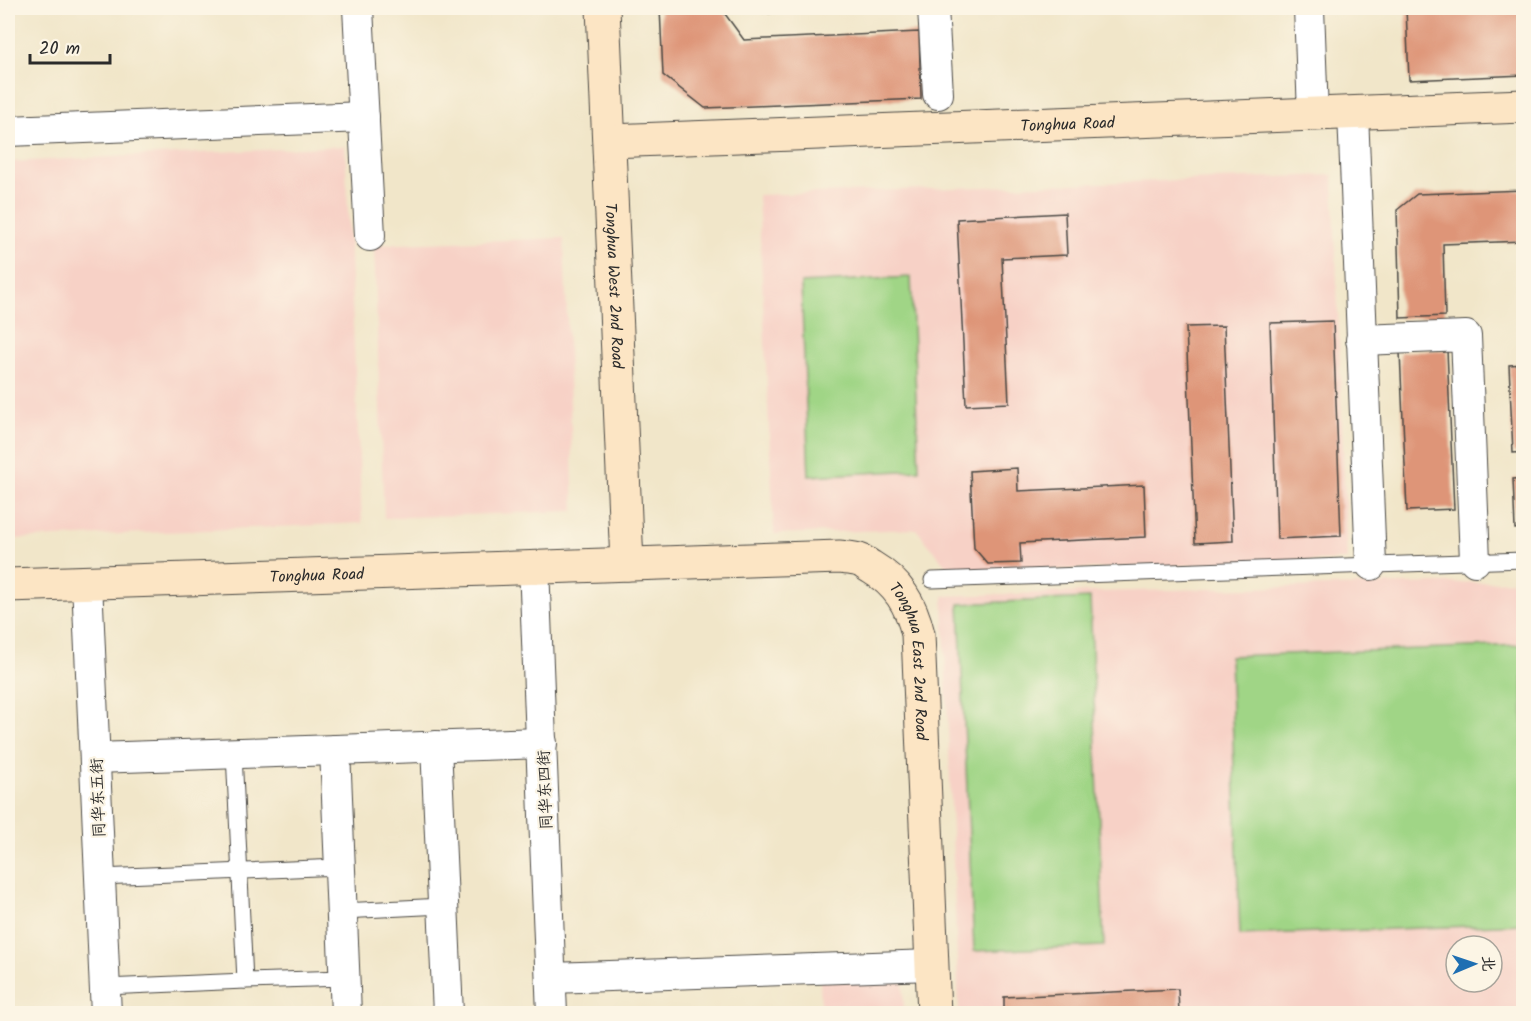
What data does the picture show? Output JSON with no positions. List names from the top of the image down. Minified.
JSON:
{"streets":{"street":["Tonghua Road","Tonghua West 2nd Road","Tonghua East 2nd Road","同华东四街","同华东五街"]},"crossings":[["Tonghua Road","Tonghua West 2nd Road"],["Tonghua Road","Tonghua East 2nd Road"],["Tonghua Road","同华东四街"],["Tonghua Road","同华东五街"],["Tonghua West 2nd Road","Tonghua East 2nd Road"]],"scale_bar":"20 m","north":"right"}
